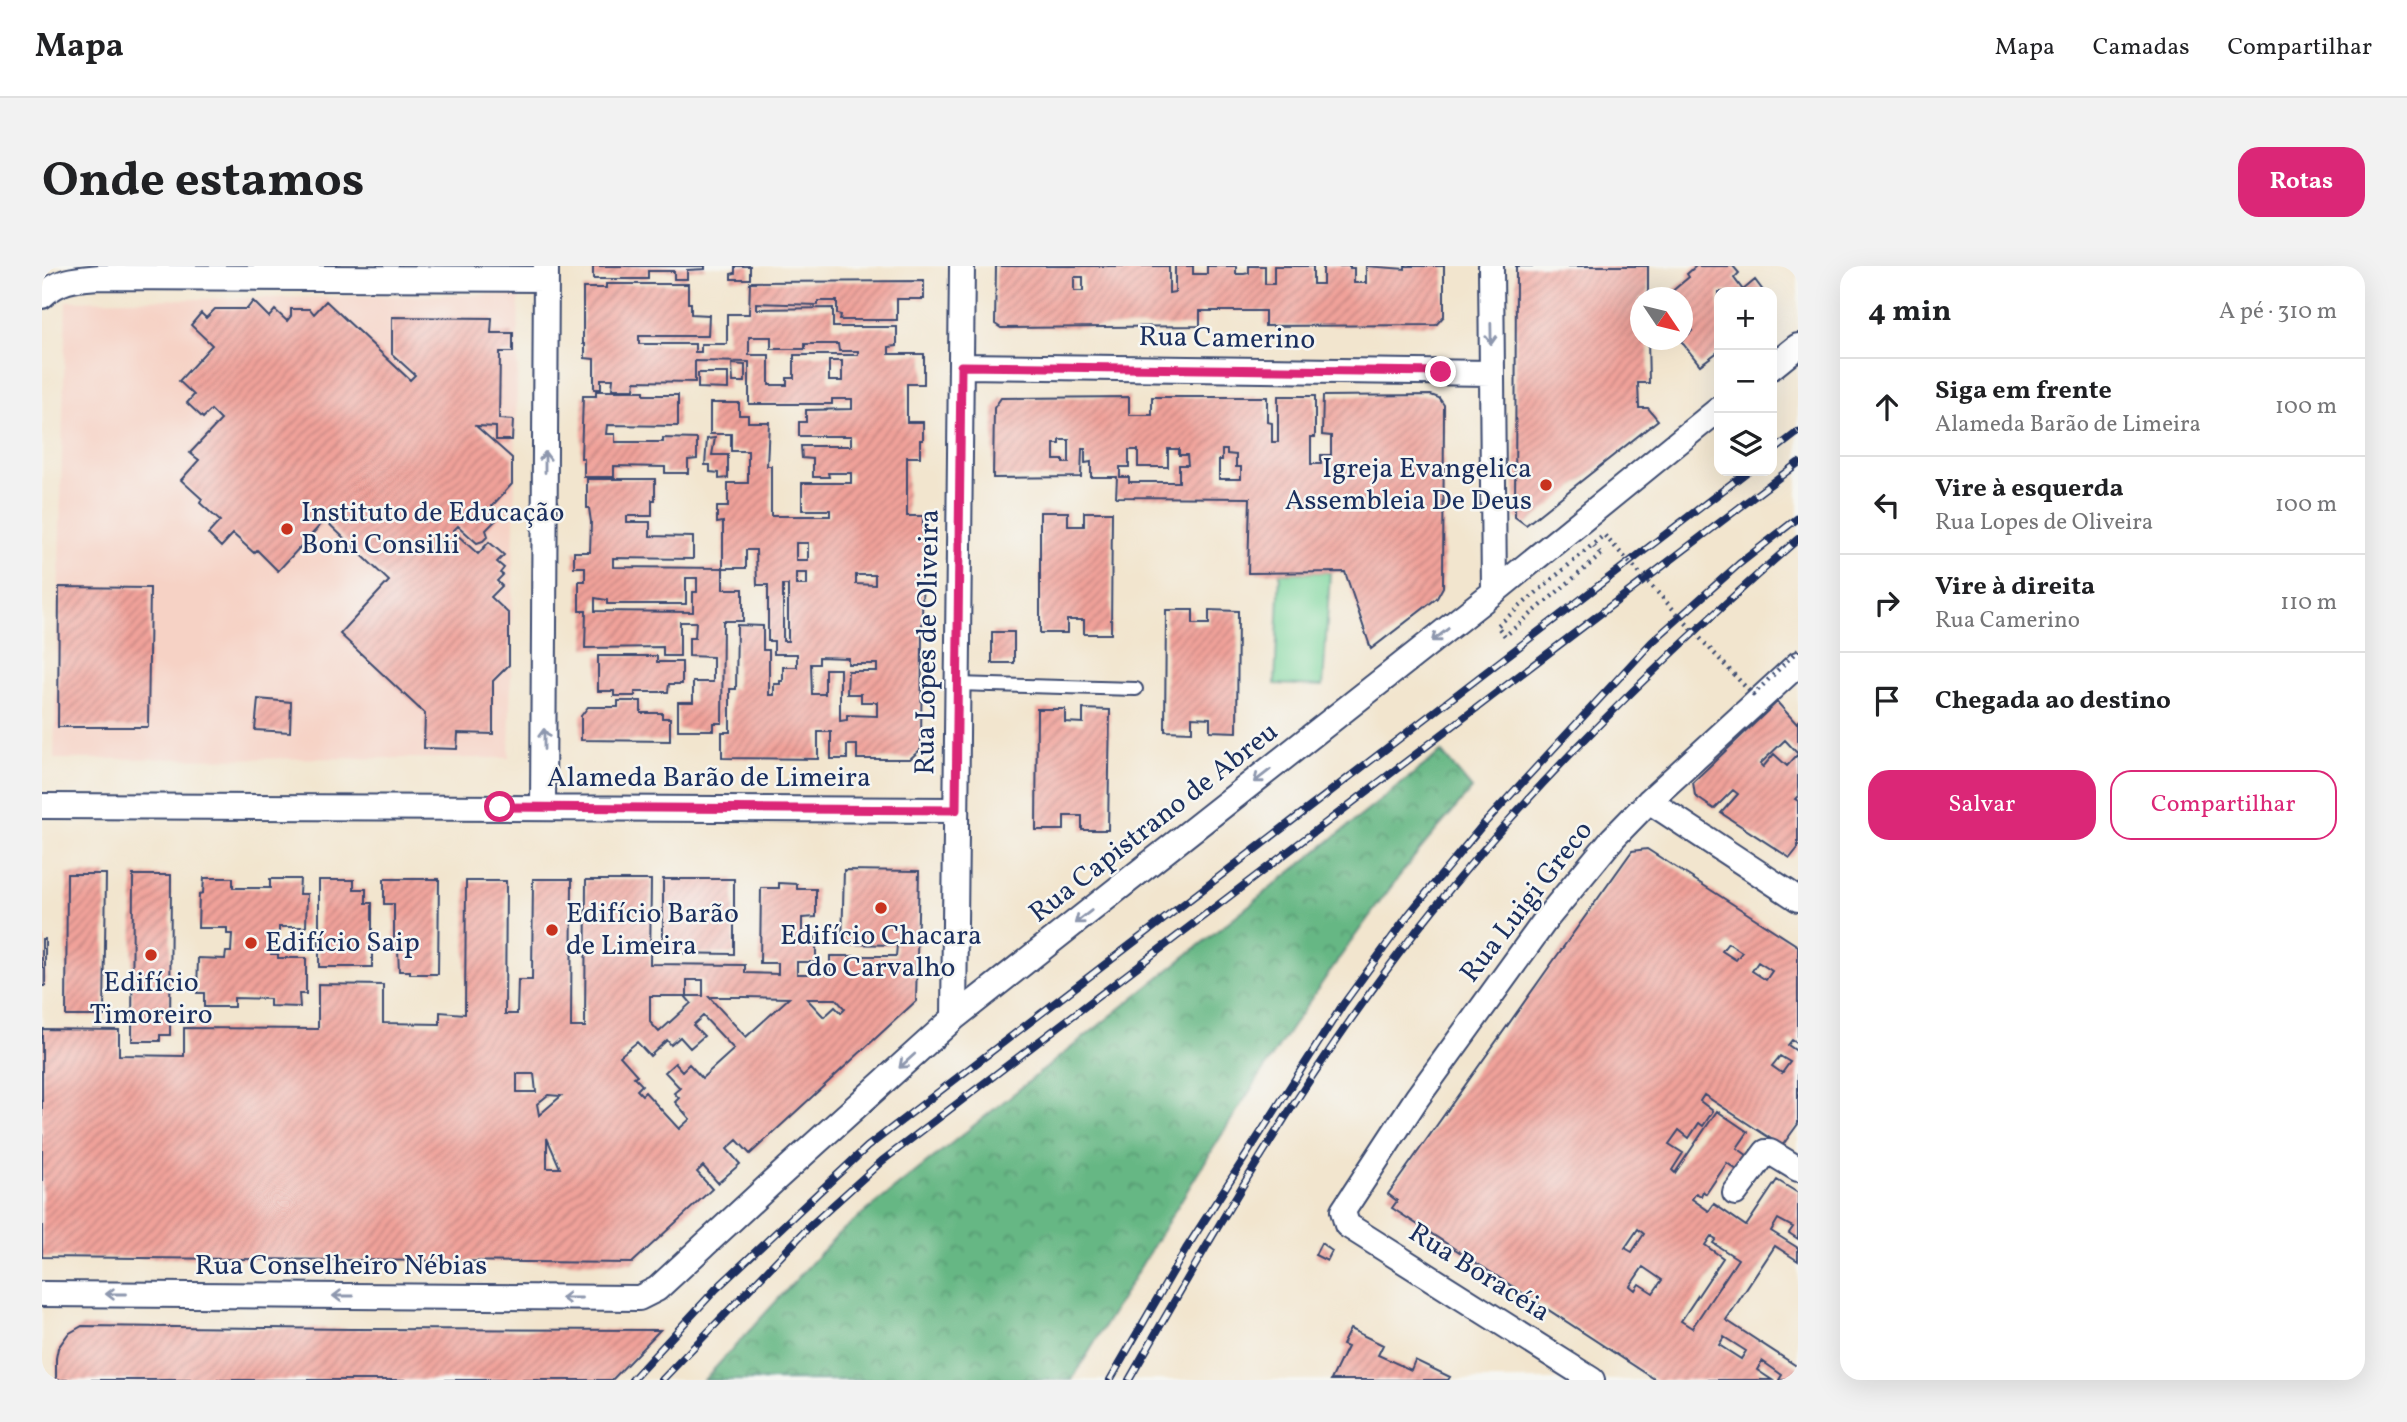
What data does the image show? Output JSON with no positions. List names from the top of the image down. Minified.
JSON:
{"streets":{"street":["Rua Camerino","Rua Lopes de Oliveira","Alameda Barão de Limeira","Rua Capistrano de Abreu","Rua Luigi Greco","Rua Conselheiro Nébias","Rua Boracéia"]},"crossings":[["Rua Camerino","Rua Lopes de Oliveira"],["Rua Lopes de Oliveira","Alameda Barão de Limeira"],["Rua Lopes de Oliveira","Rua Capistrano de Abreu"],["Rua Capistrano de Abreu","Rua Conselheiro Nébias"],["Rua Luigi Greco","Rua Boracéia"]],"one_way":["Rua Capistrano de Abreu","Rua Conselheiro Nébias"],"places":["Igreja Evangelica Assembleia De Deus","Instituto de Educação Boni Consilii","Edifício Chacara do Carvalho","Edifício Barão de Limeira","Edifício Saip","Edifício Timoreiro"],"north":"bottom right","page":{"header":"Mapa","nav":["Mapa","Camadas","Compartilhar"],"buttons":["Rotas",["Salvar","Compartilhar"]],"title":"Onde estamos","heading":["4 min","A pé · 310 m"],"map_buttons":["+","−"],"list":[["Siga em frente","Alameda Barão de Limeira","100 m"],["Vire à esquerda","Rua Lopes de Oliveira","100 m"],["Vire à direita","Rua Camerino","110 m"],"Chegada ao destino"]}}
